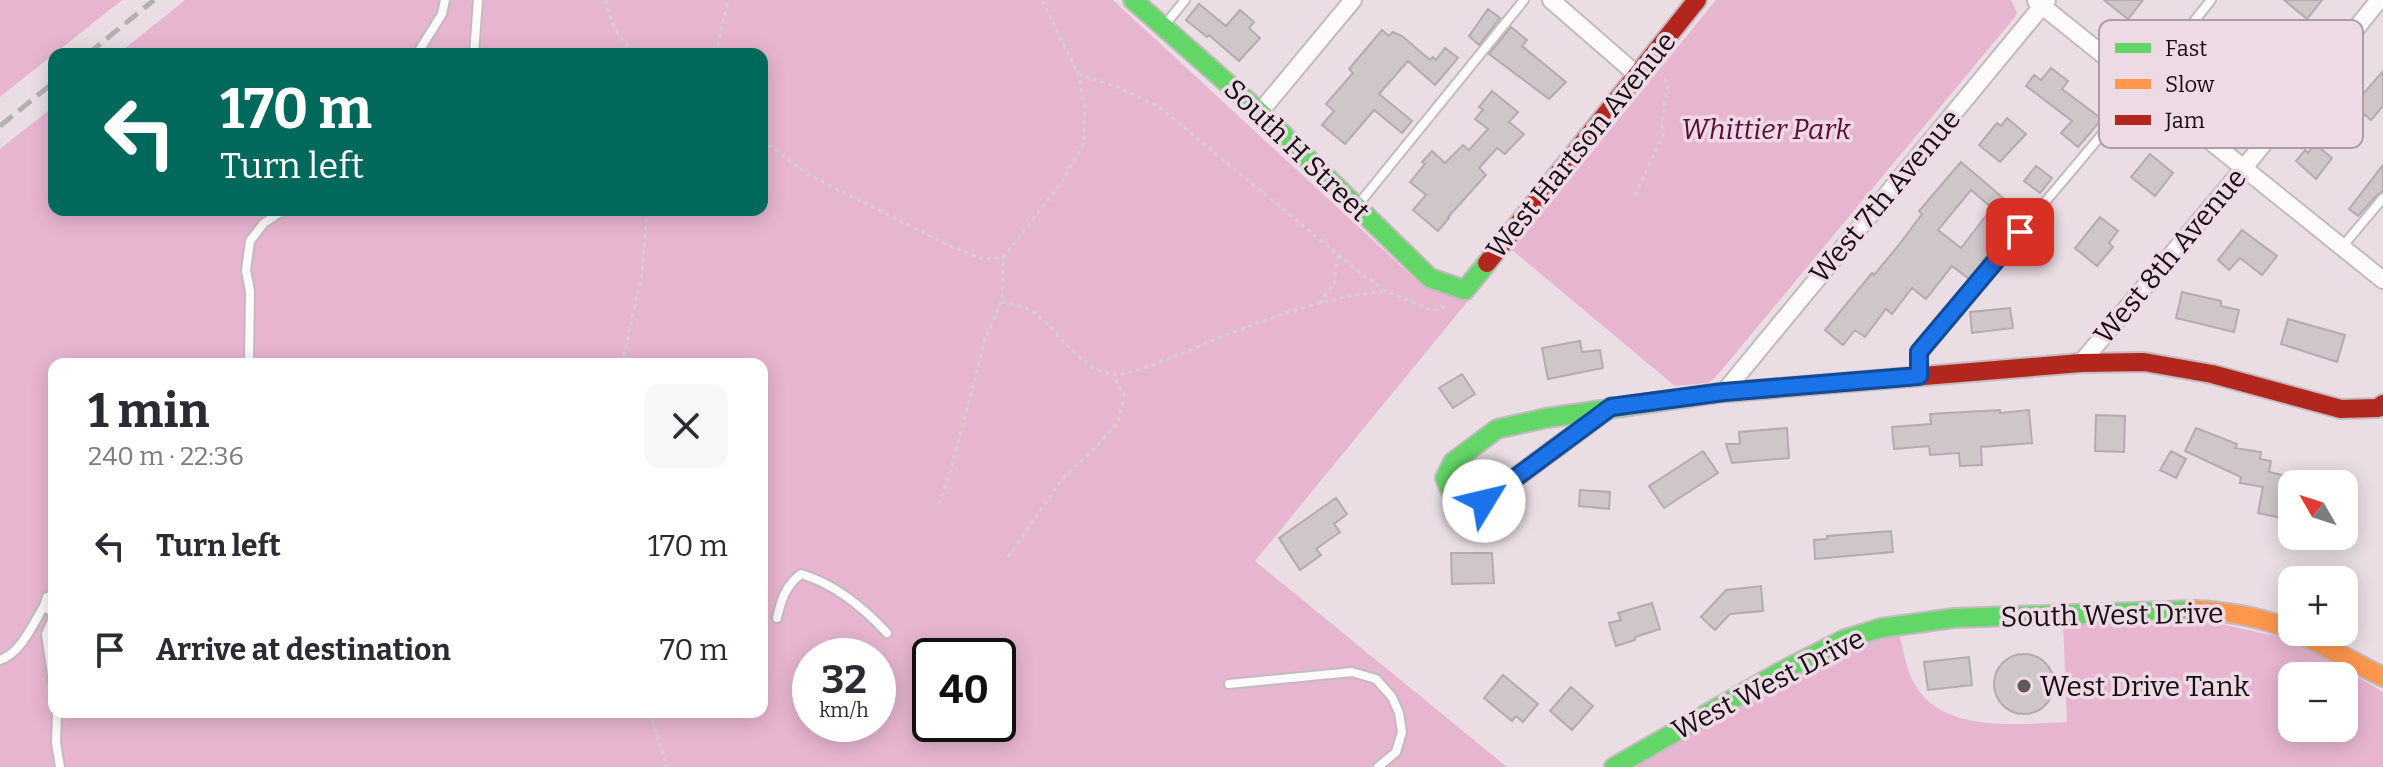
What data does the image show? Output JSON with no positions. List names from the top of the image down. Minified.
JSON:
{"streets":{"street":["West Hartson Avenue","South H Street","West 7th Avenue","West 8th Avenue","South West Drive","West West Drive"]},"crossings":[["West Hartson Avenue","South H Street"],["South West Drive","West West Drive"]],"parks":["Whittier Park"],"places":["West Drive Tank"],"legend":["Fast","Slow","Jam"],"north":"top left","page":{"turn":["170 m","Turn left"],"heading":["1 min","240 m · 22:36"],"map_buttons":["+","−"],"list":[{"name":"Turn left","value":"170 m"},{"name":"Arrive at destination","value":"70 m"}],"speed":"32 km/h","limit":"40"}}
